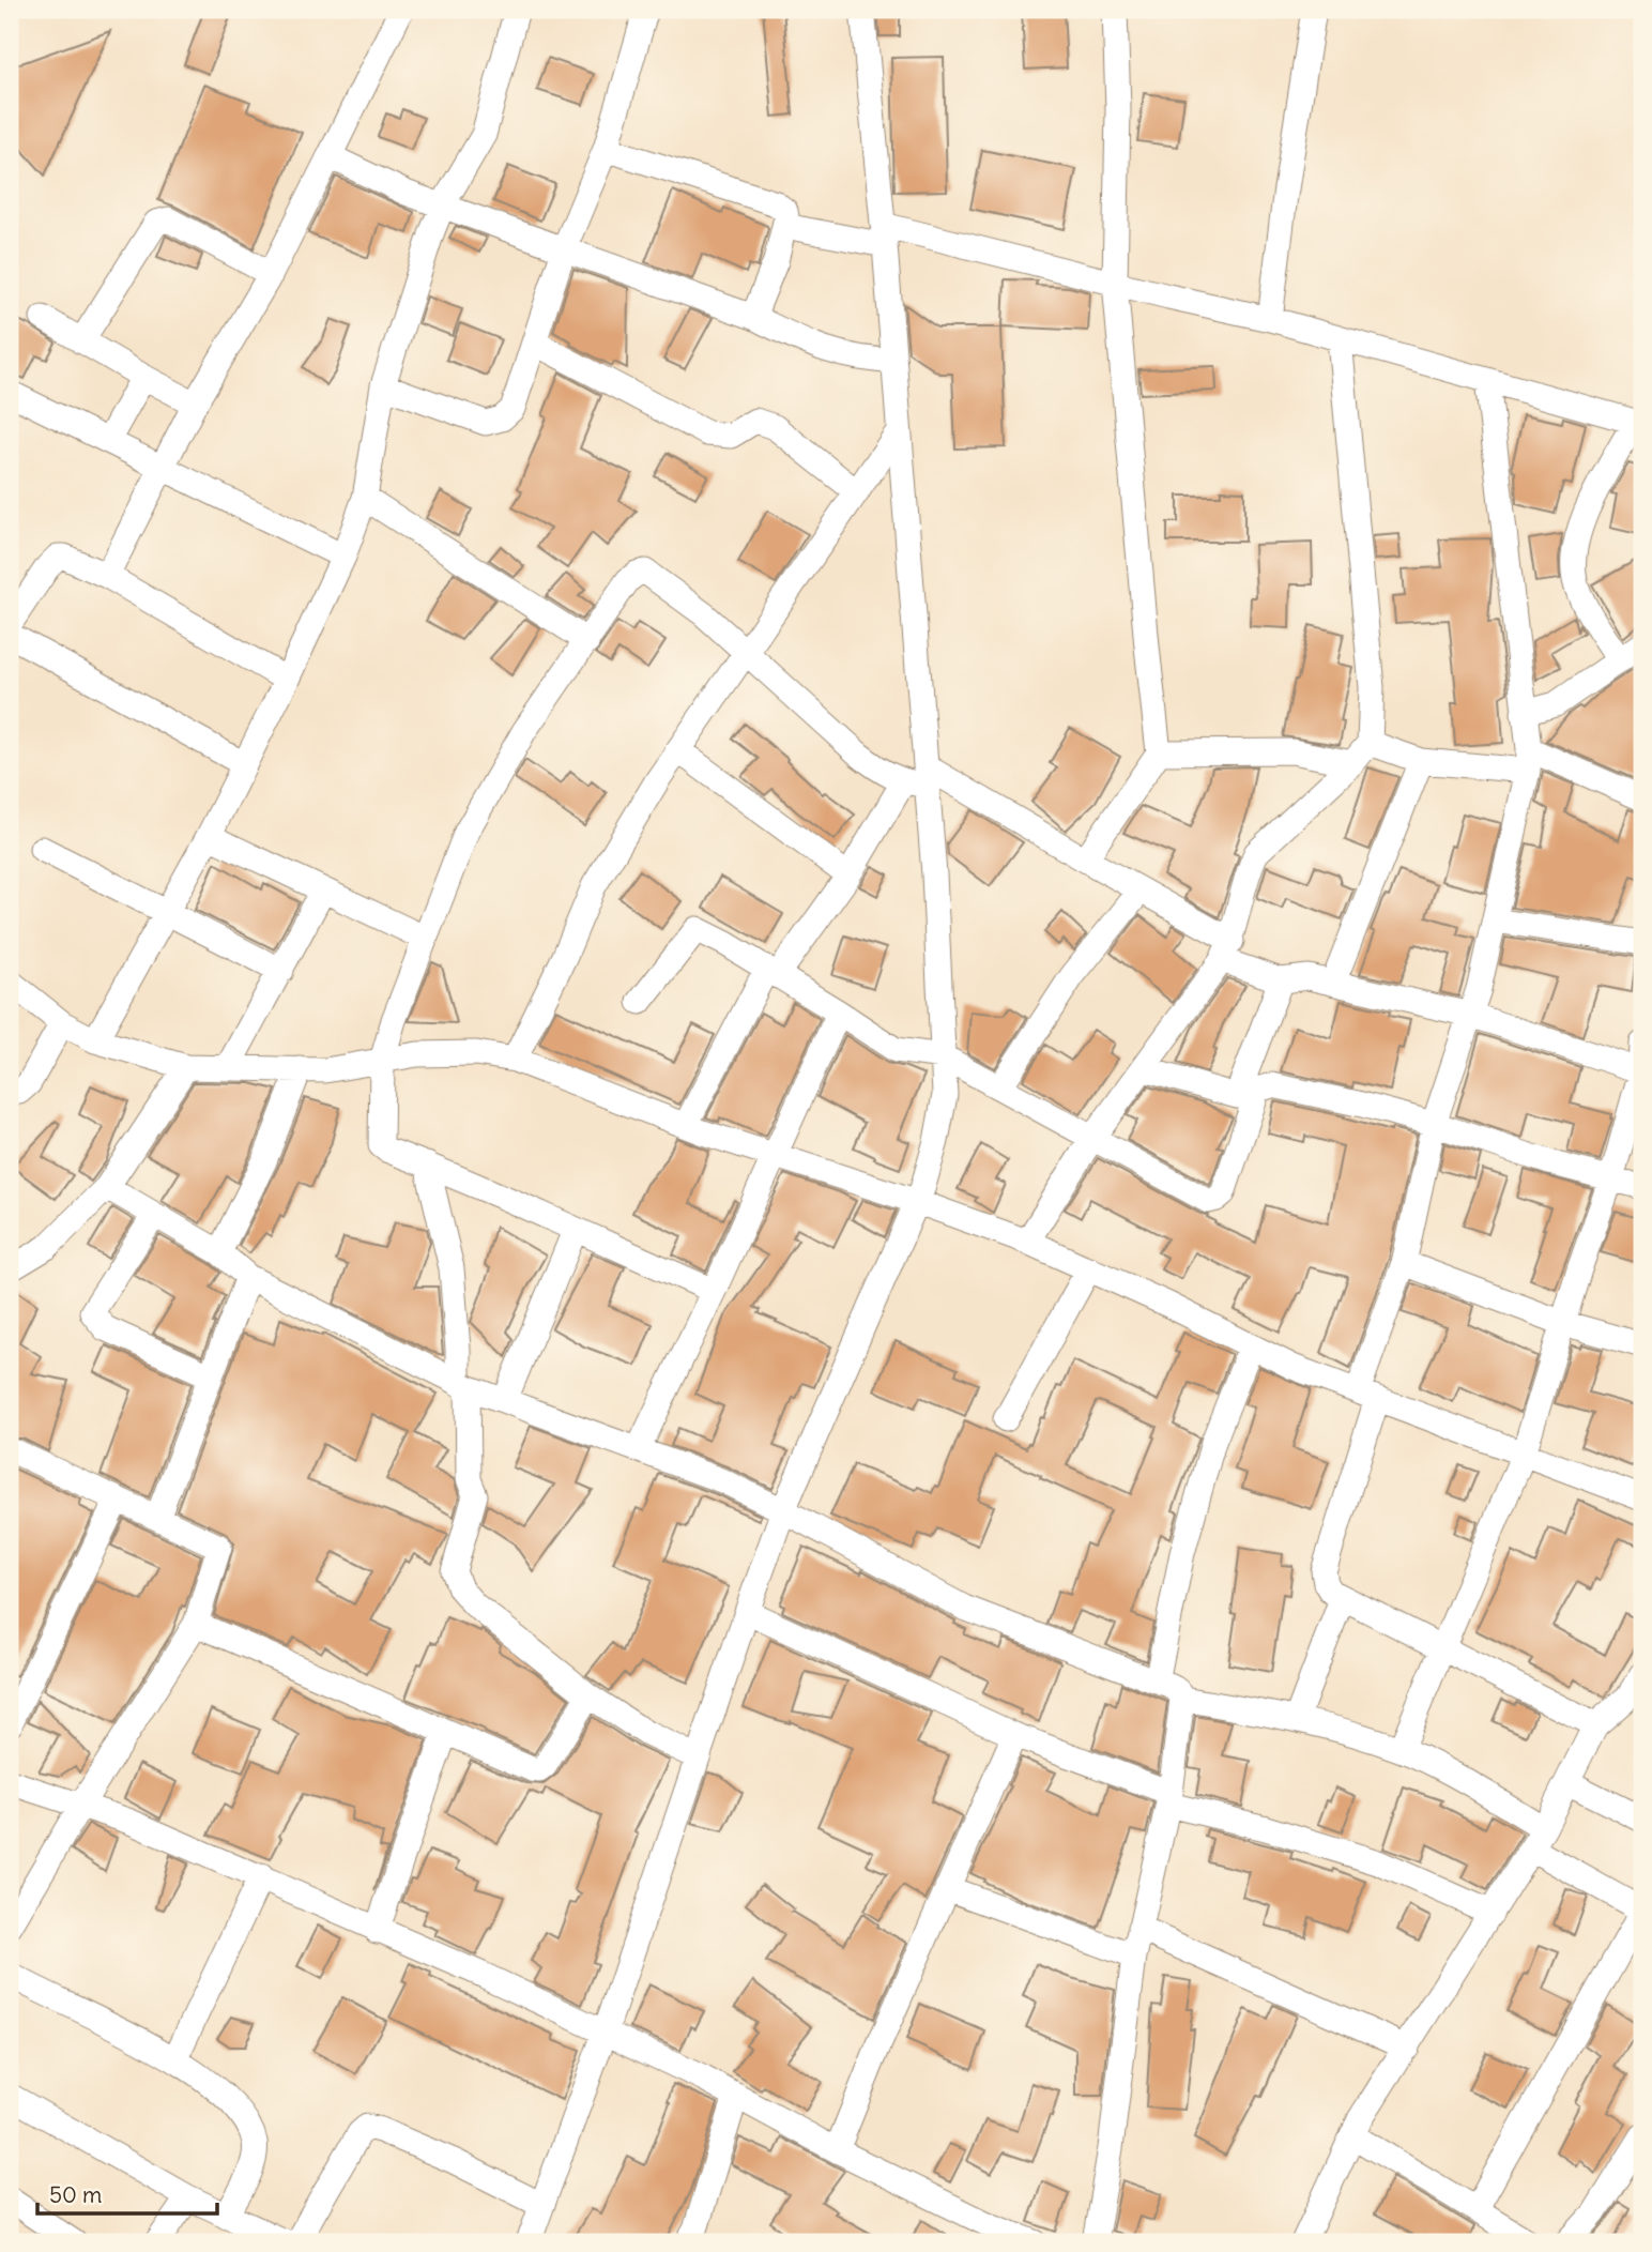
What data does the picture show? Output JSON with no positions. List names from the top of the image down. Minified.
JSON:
{"scale_bar":"50 m"}
